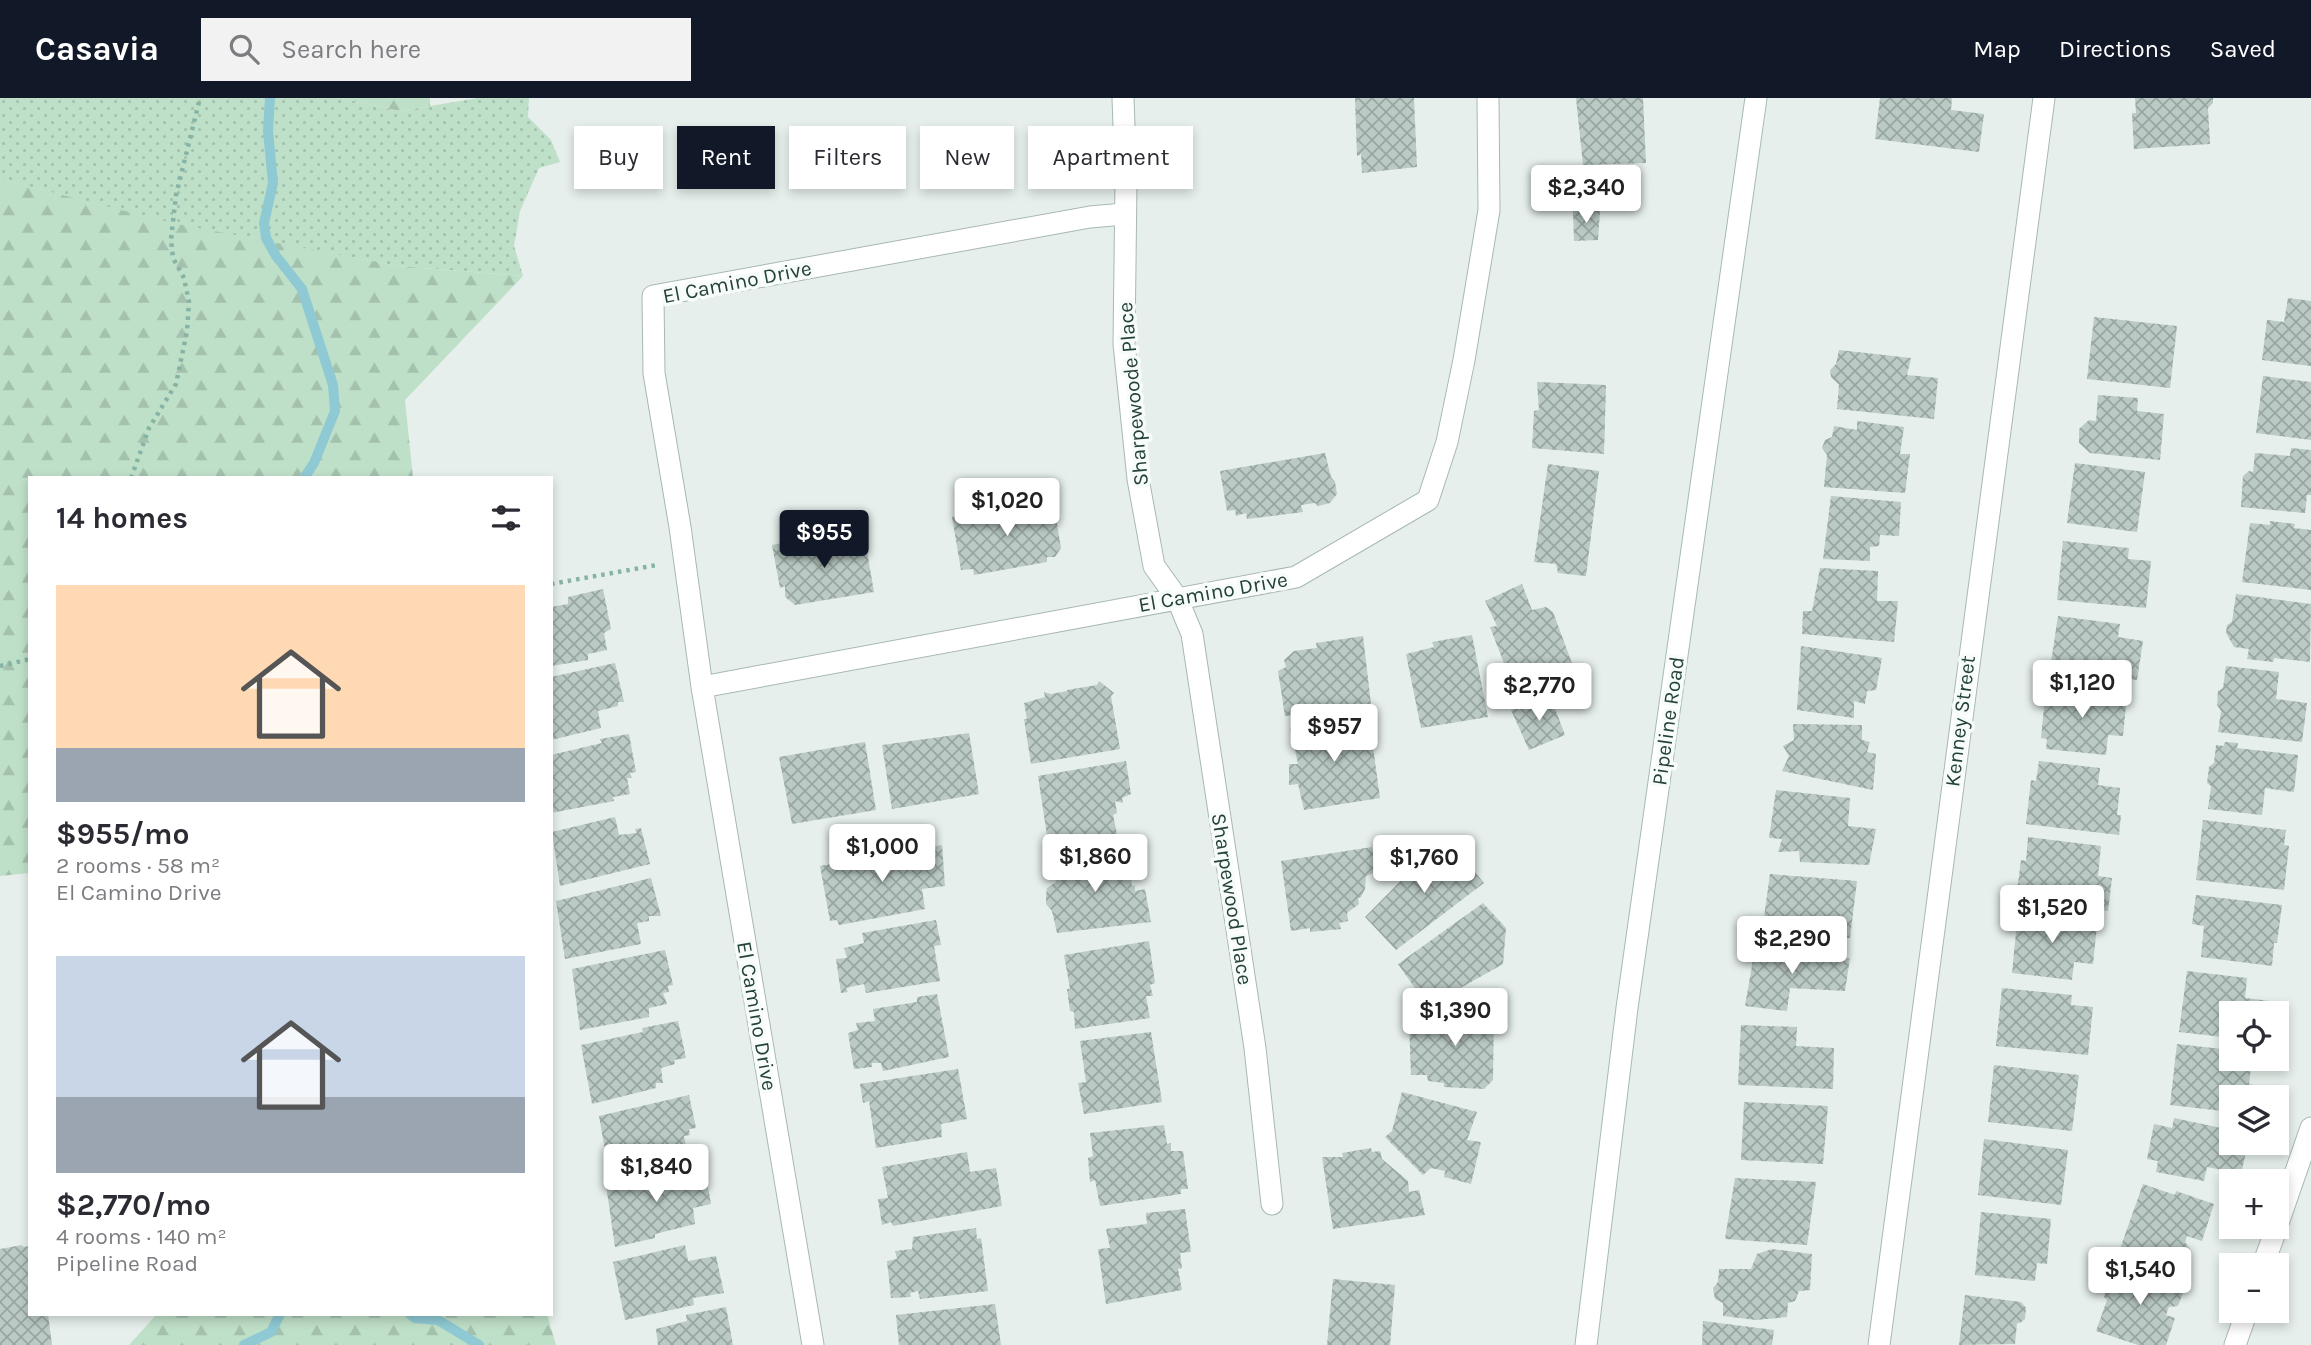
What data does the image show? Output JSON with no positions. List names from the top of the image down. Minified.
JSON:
{"streets":{"street":["El Camino Drive","Sharpewoode Place","Pipeline Road","Kenney Street","Sharpewood Place"]},"crossings":[["El Camino Drive","Sharpewoode Place"],["El Camino Drive","Sharpewood Place"],["Sharpewoode Place","Sharpewood Place"]],"page":{"header":"Casavia","search":"Search here","nav":["Map","Directions","Saved"],"chip":["Buy","Rent","Filters","New","Apartment"],"price":["$2,340","$1,020","$955","$1,120","$2,770","$957","$1,000","$1,860","$1,760","$1,520","$2,290","$1,390","$1,840","$1,540"],"heading":"14 homes","list":[{"name":"$955/mo","note":"2 rooms · 58 m² · El Camino Drive"},{"name":"$2,770/mo","note":"4 rooms · 140 m² · Pipeline Road"}],"map_buttons":["+","−"]}}
